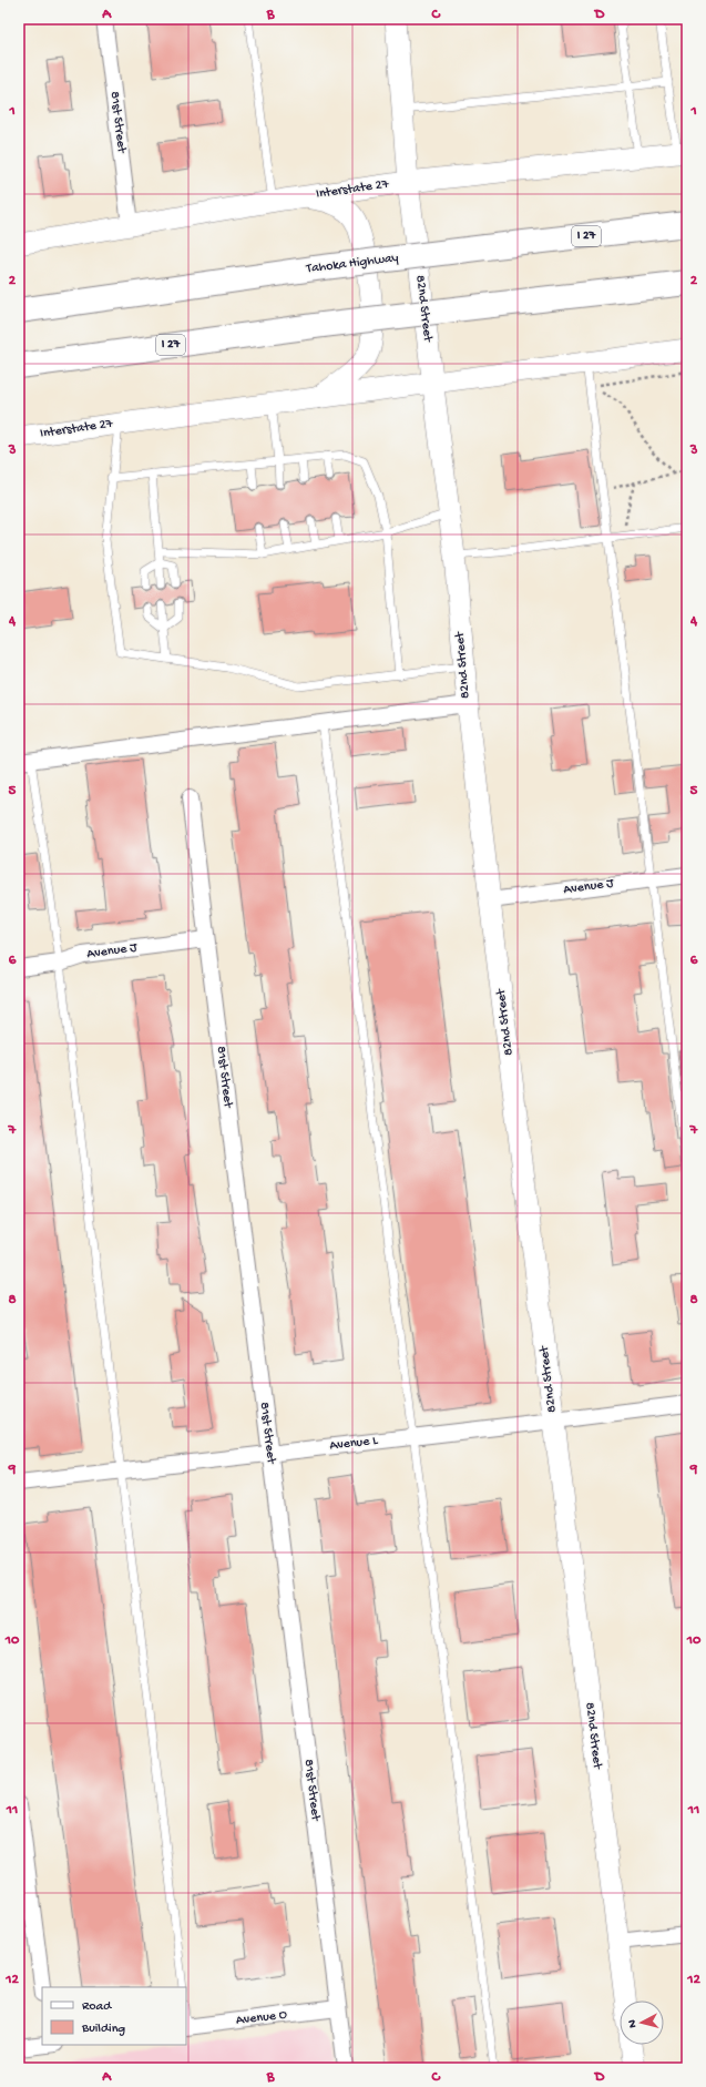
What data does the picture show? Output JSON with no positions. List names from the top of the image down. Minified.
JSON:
{"streets":{"highway":["I 27","Tahoka Highway"],"main road":["Interstate 27","82nd Street"],"street":["81st Street","Avenue J","Avenue L","Avenue O"]},"crossings":[["81st Street","Interstate 27"],["81st Street","Avenue J"],["81st Street","Avenue L"],["81st Street","Avenue O"],["Interstate 27","82nd Street"],["82nd Street","Avenue J"],["82nd Street","Avenue L"]],"legend":["Road","Building"],"north":"left","grid":{"columns":["A","B","C","D"],"rows":["1","2","3","4","5","6","7","8","9","10","11","12"]}}
